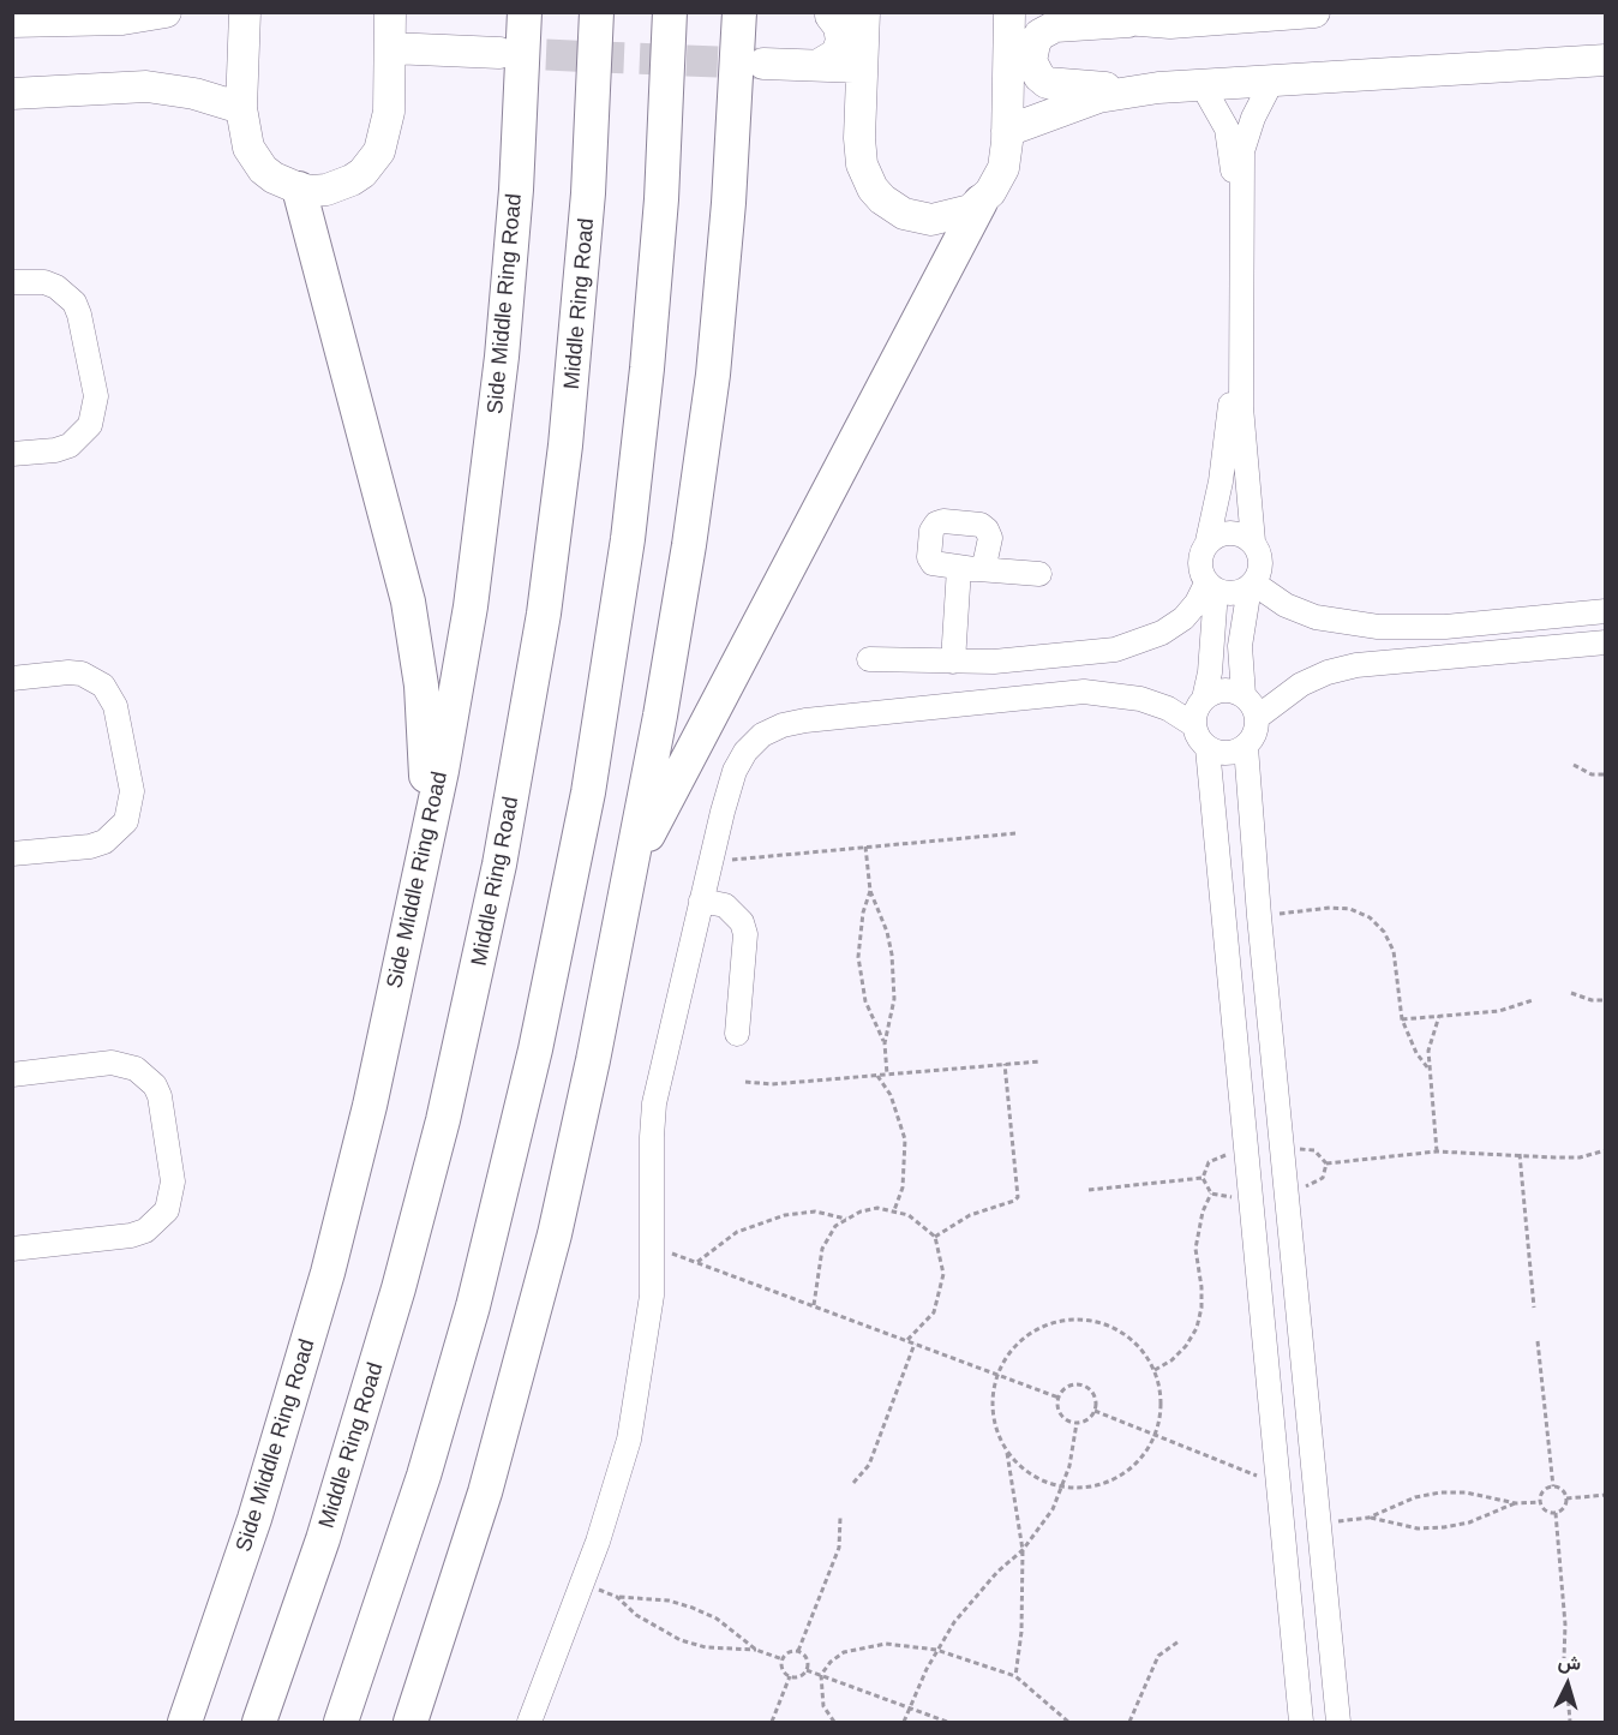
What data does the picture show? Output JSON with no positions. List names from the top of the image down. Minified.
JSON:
{"streets":{"highway":["Side Middle Ring Road","Middle Ring Road"]},"north":"top"}
